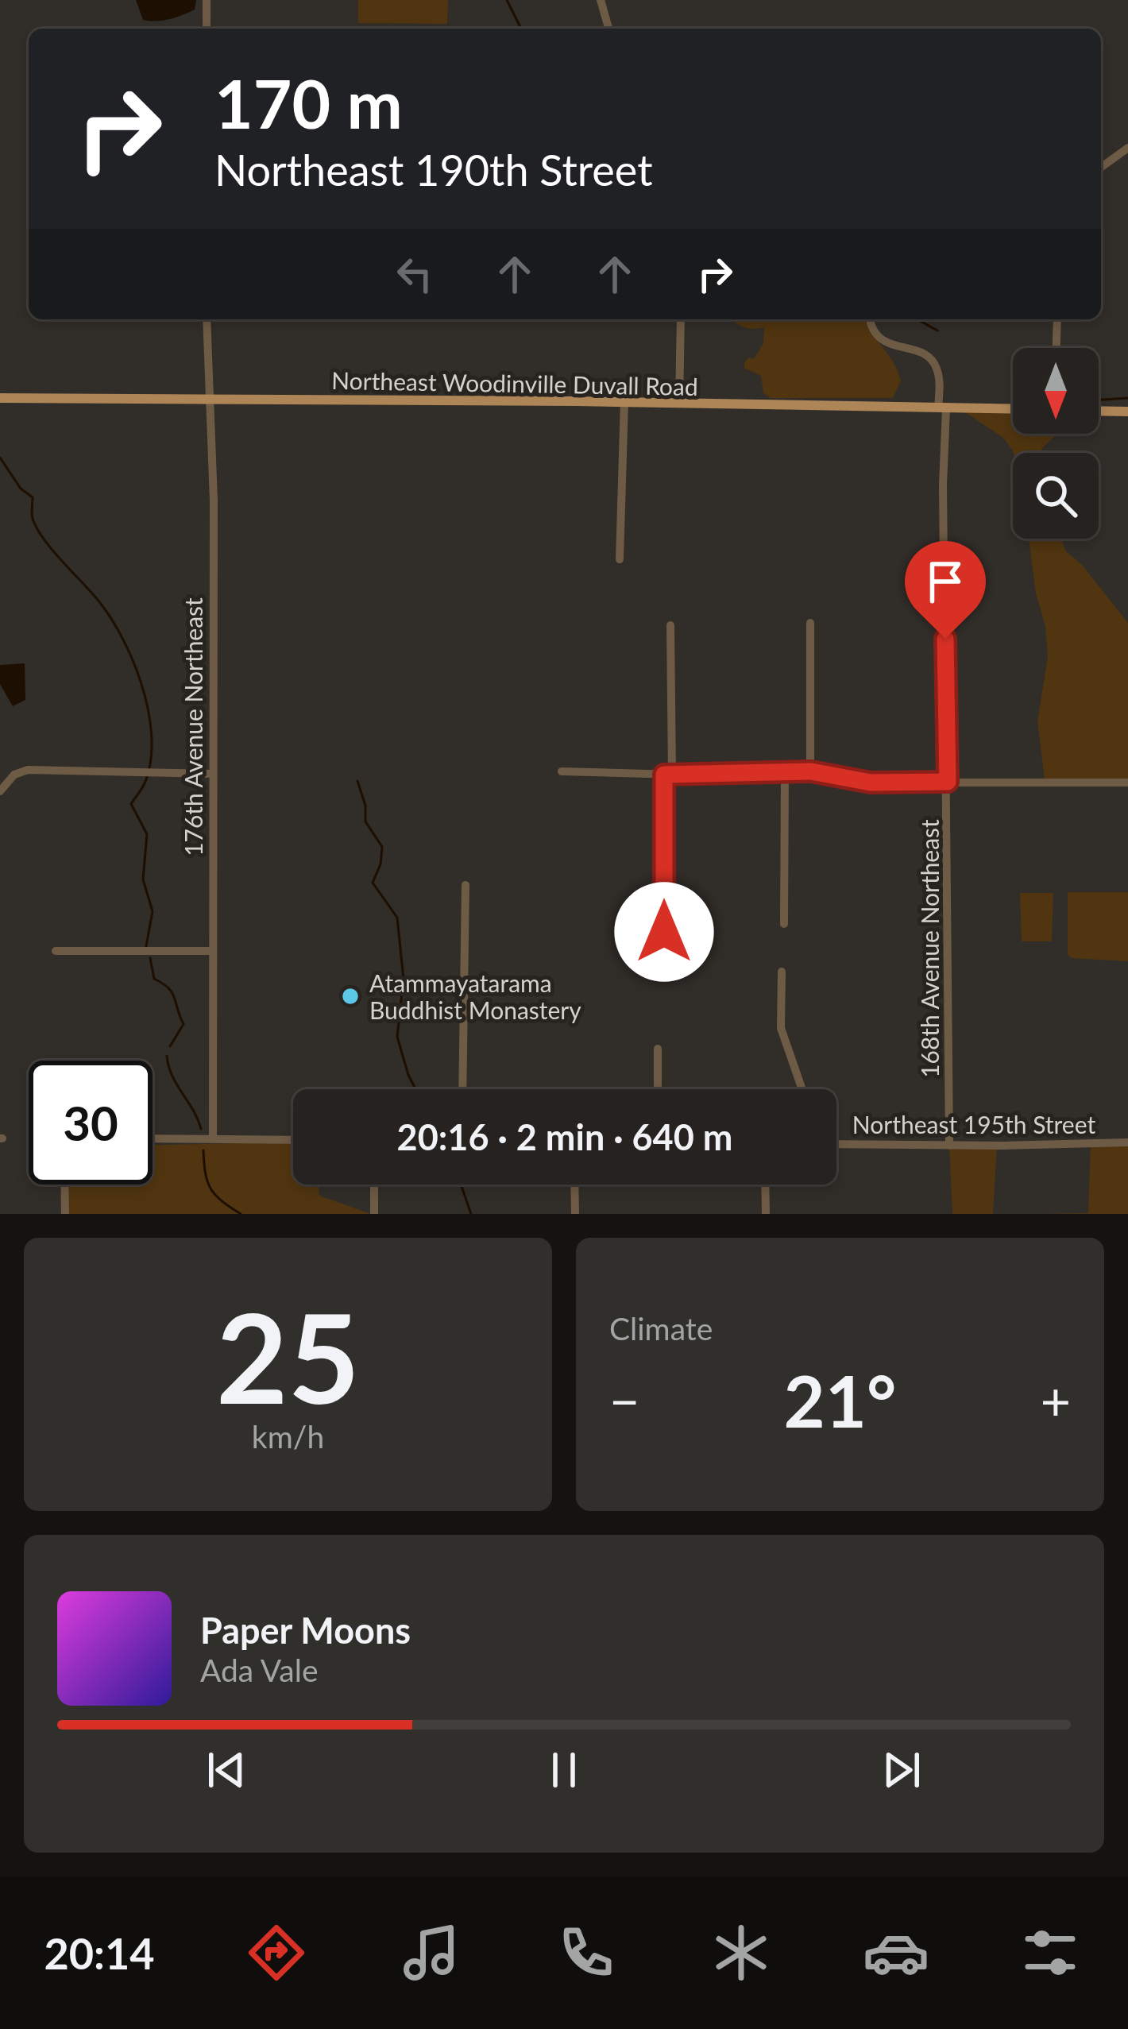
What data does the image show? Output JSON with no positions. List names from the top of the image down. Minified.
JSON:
{"streets":{"main road":["Northeast Woodinville Duvall Road"],"street":["176th Avenue Northeast","168th Avenue Northeast","Northeast 195th Street"]},"crossings":[["Northeast Woodinville Duvall Road","176th Avenue Northeast"],["Northeast Woodinville Duvall Road","168th Avenue Northeast"],["168th Avenue Northeast","Northeast 195th Street"]],"places":["Atammayatarama Buddhist Monastery"],"north":"bottom","page":{"turn":["170 m","Northeast 190th Street"],"limit":"30","trip":"20:16 · 2 min · 640 m","tile":[["25","km/h"],"Climate"],"heat":["−","21°","+"],"song":["Paper Moons","Ada Vale"],"tabs":"20:14"}}
